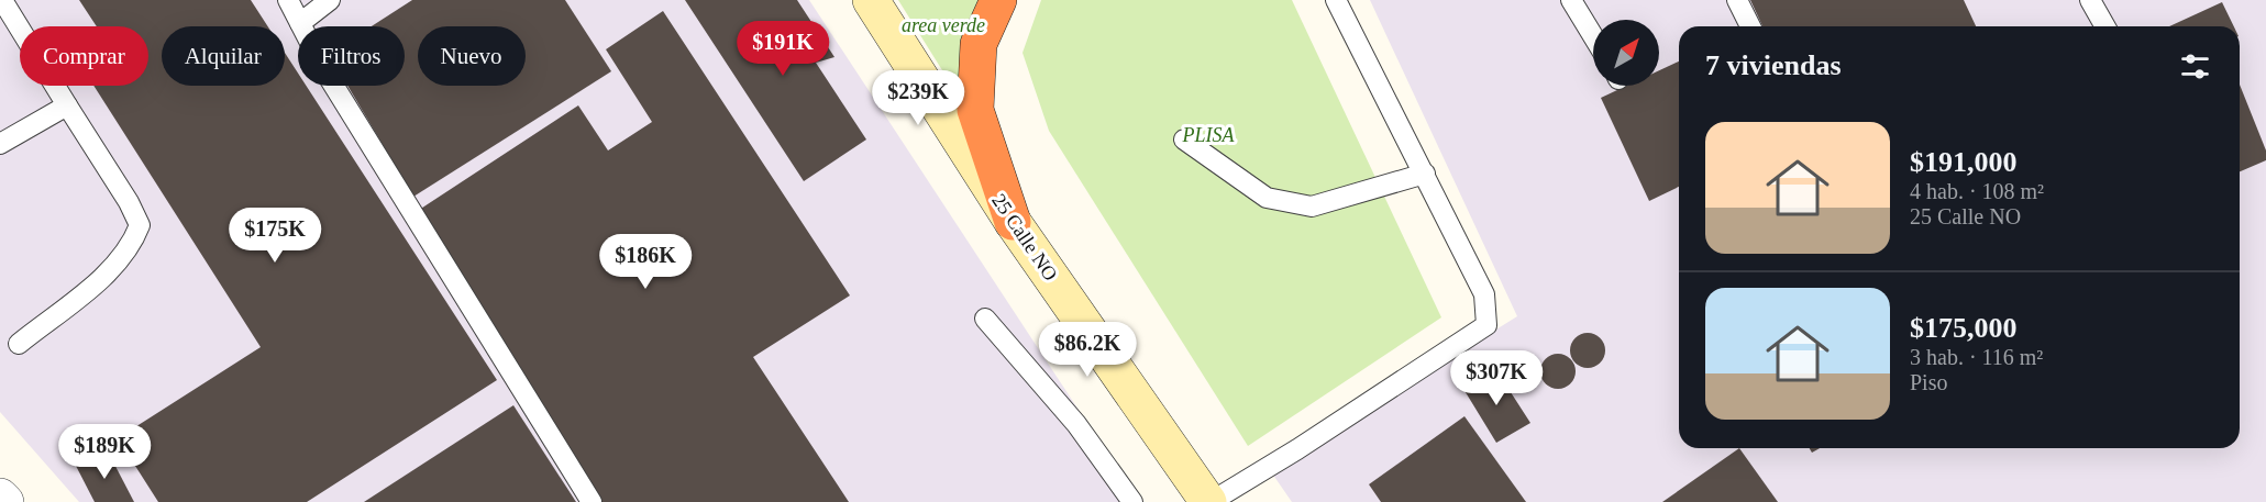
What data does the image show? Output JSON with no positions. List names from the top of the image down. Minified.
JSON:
{"streets":{"main road":["25 Calle NO"]},"parks":["area verde","PLISA"],"north":"top right","page":{"price":["$191K","$239K","$175K","$186K","$86.2K","$307K","$189K"],"chip":["Comprar","Alquilar","Filtros","Nuevo"],"heading":"7 viviendas","list":[{"name":"$191,000","note":"4 hab. · 108 m² · 25 Calle NO"},{"name":"$175,000","note":"3 hab. · 116 m² · Piso"}]}}
